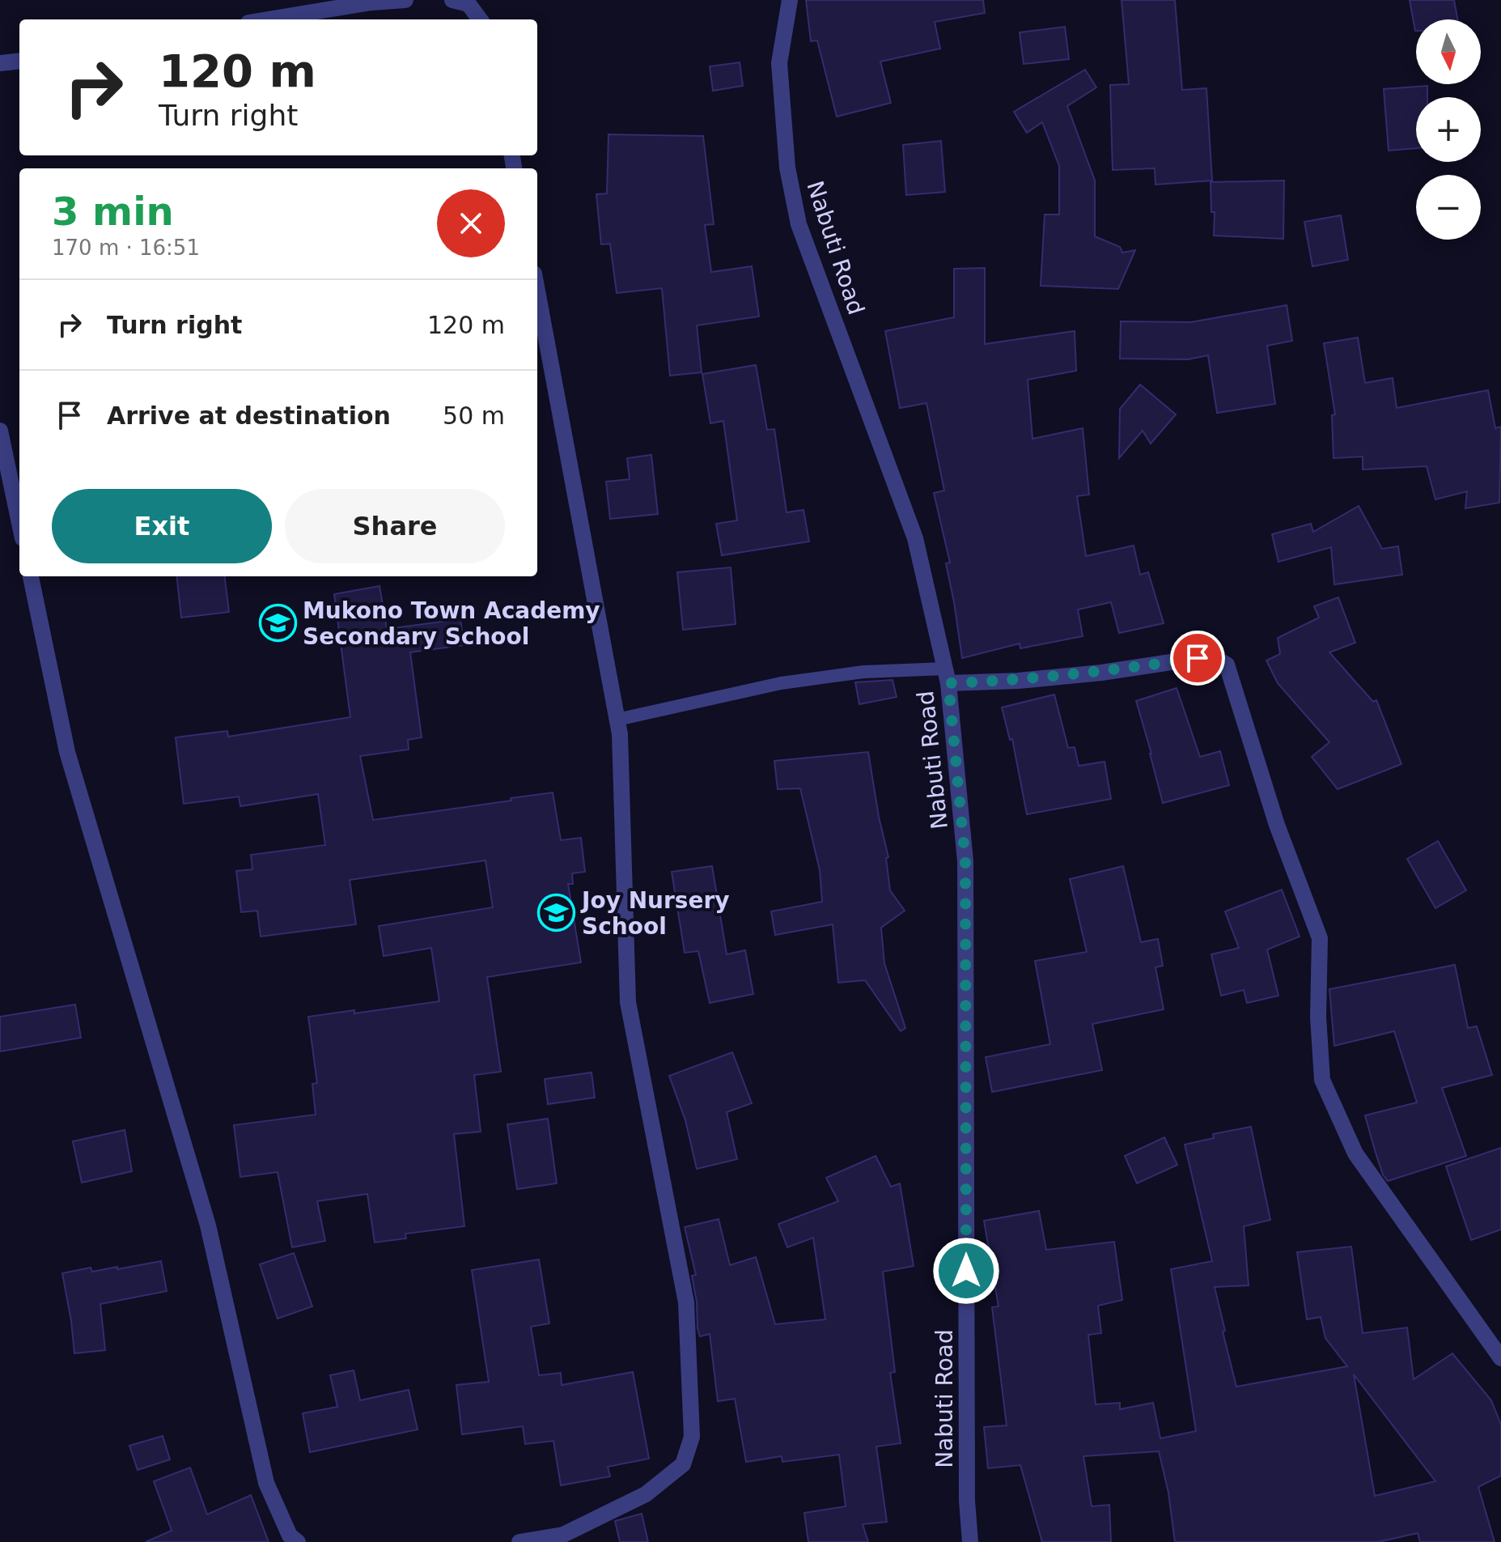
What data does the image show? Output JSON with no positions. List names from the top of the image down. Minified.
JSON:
{"streets":{"street":["Nabuti Road"]},"places":{"school or university":["Mukono Town Academy Secondary School","Joy Nursery School"]},"north":"bottom","page":{"map_buttons":["+","−"],"turn":["120 m","Turn right"],"heading":["3 min","170 m · 16:51"],"list":[{"name":"Turn right","value":"120 m"},{"name":"Arrive at destination","value":"50 m"}],"buttons":["Exit","Share"]}}
